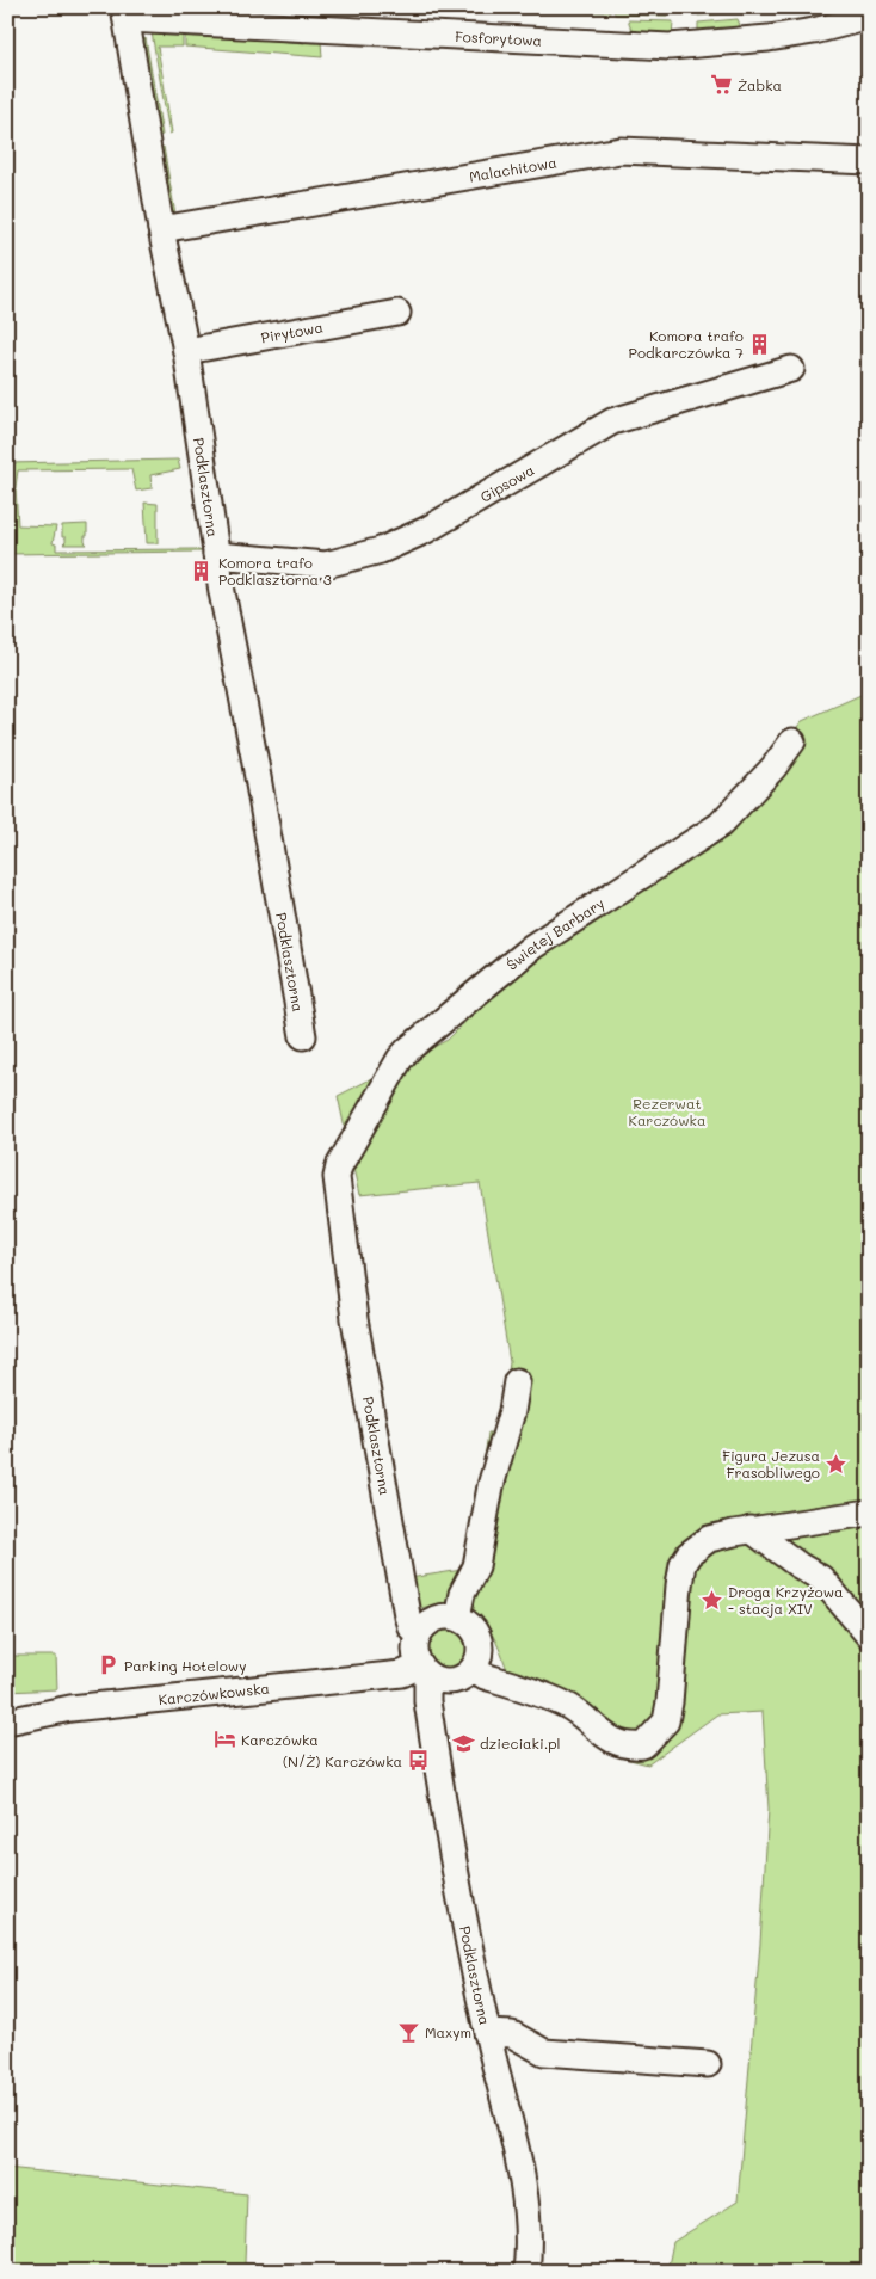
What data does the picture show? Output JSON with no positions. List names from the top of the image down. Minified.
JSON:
{"streets":{"street":["Fosforytowa","Malachitowa","Pirytowa","Gipsowa","Podklasztorna","Świętej Barbary","Karczówkowska"]},"crossings":[["Fosforytowa","Podklasztorna"],["Malachitowa","Podklasztorna"],["Pirytowa","Podklasztorna"],["Gipsowa","Podklasztorna"],["Podklasztorna","Świętej Barbary"],["Podklasztorna","Karczówkowska"]],"parks":["Rezerwat Karczówka"],"places":{"supermarket":["Żabka"],"building":["Komora trafo Podkarczówka 7","Komora trafo Podklasztorna 3"],"place":["Figura Jezusa Frasobliwego","Droga Krzyżowa - stacja XIV"],"parking":["Parking Hotelowy"],"hotel":["Karczówka"],"school or university":["dzieciaki.pl"],"bus stop":["(N/Ż) Karczówka"],"bar":["Maxym"]}}
